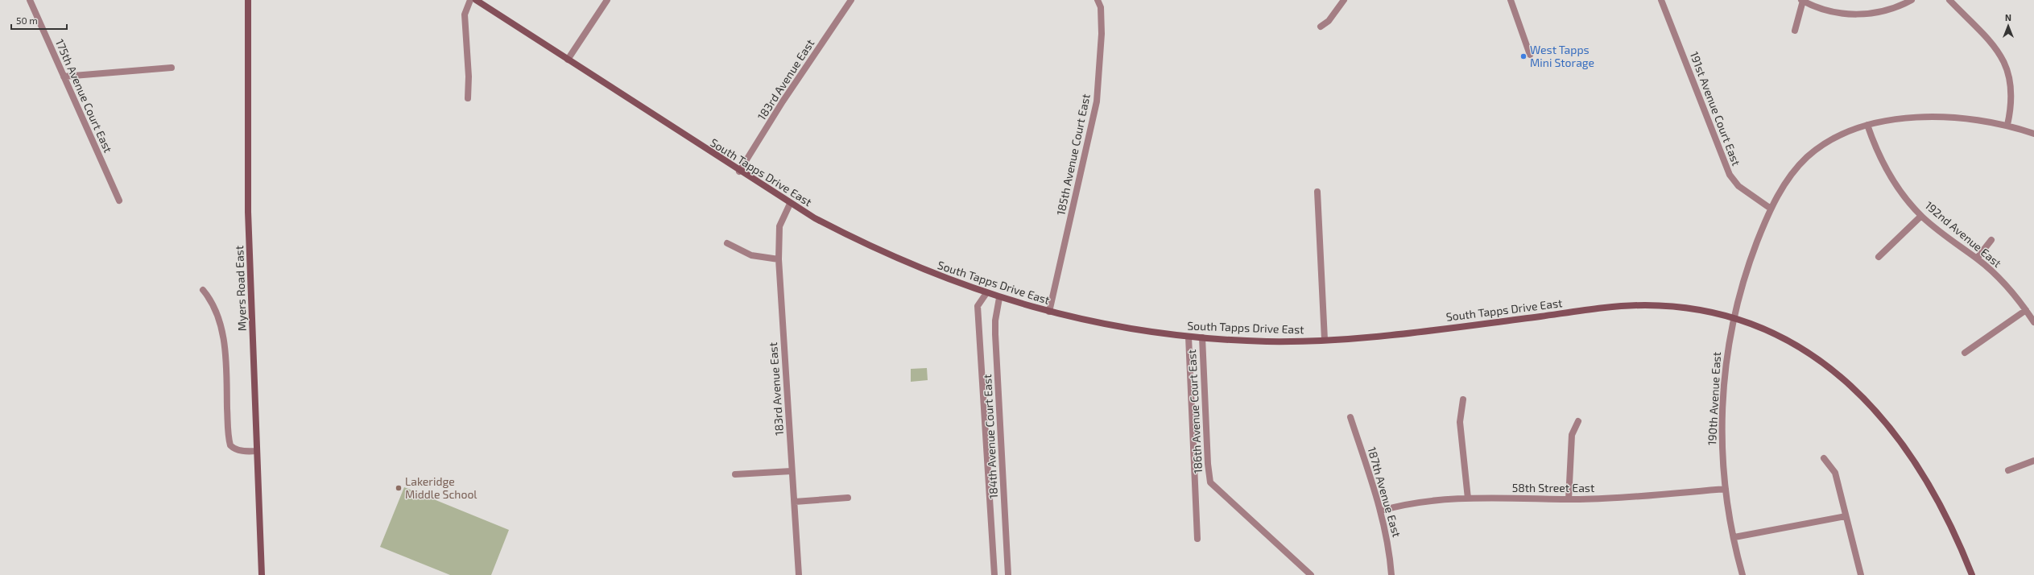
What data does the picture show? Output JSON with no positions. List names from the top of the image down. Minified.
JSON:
{"streets":{"street":["183rd Avenue East","175th Avenue Court East","191st Avenue Court East","185th Avenue Court East","South Tapps Drive East","192nd Avenue East","Myers Road East","190th Avenue East","186th Avenue Court East","184th Avenue Court East","58th Street East","187th Avenue East"]},"crossings":[["183rd Avenue East","South Tapps Drive East"],["191st Avenue Court East","190th Avenue East"],["185th Avenue Court East","South Tapps Drive East"],["South Tapps Drive East","190th Avenue East"],["South Tapps Drive East","186th Avenue Court East"],["South Tapps Drive East","184th Avenue Court East"],["192nd Avenue East","190th Avenue East"],["190th Avenue East","58th Street East"],["58th Street East","187th Avenue East"]],"places":["West Tapps Mini Storage","Lakeridge Middle School"],"scale_bar":"50 m","north":"top"}
